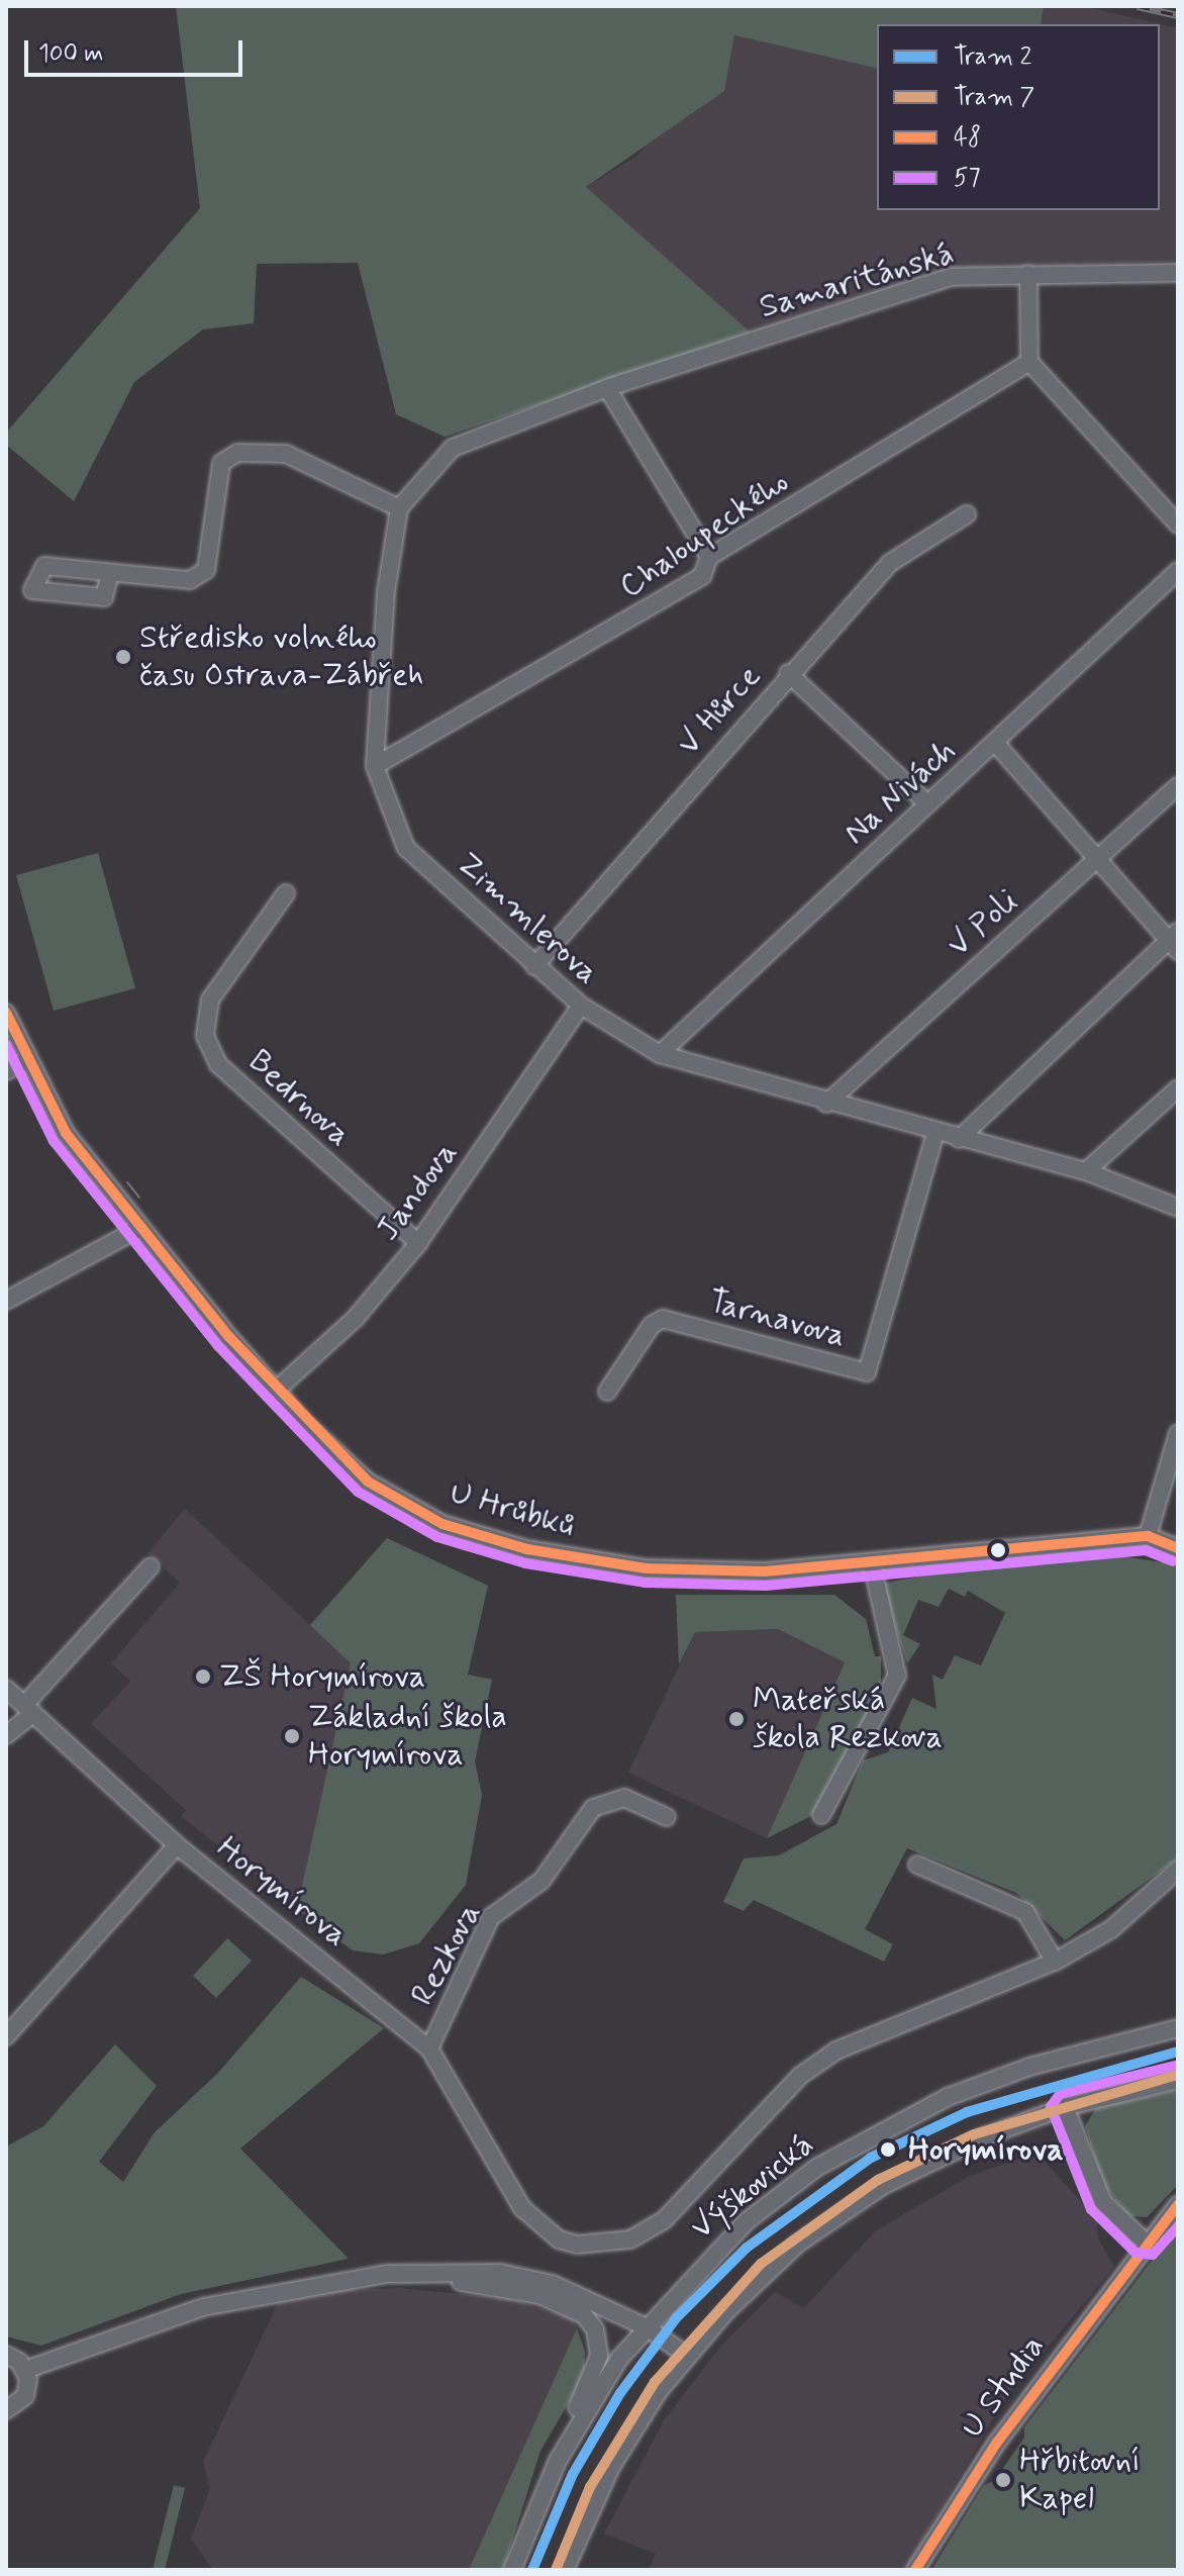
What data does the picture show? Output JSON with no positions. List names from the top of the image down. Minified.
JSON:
{"streets":{"street":["Samaritánská","Chaloupeckého","V Hůrce","Na Nivách","Zimmlerova","V Poli","Bedrnova","Jandova","Tarnavova","U Hrůbků","Horymírova","Rezkova","Výškovická","U Studia"]},"crossings":[["Chaloupeckého","Zimmlerova"],["V Hůrce","Zimmlerova"],["Na Nivách","Zimmlerova"],["Zimmlerova","V Poli"],["Zimmlerova","Jandova"],["Zimmlerova","Tarnavova"],["Bedrnova","Jandova"],["Jandova","U Hrůbků"],["Horymírova","Rezkova"]],"places":["Středisko volného času Ostrava-Zábřeh","ZŠ Horymírova","Mateřská škola Rezkova","Základní škola Horymírova","Horymírova","Hřbitovní Kapel"],"lines":["transit line 48","transit line 57","tram line 2","tram line 7"],"legend":["Tram 2","Tram 7","48","57"],"scale_bar":"100 m"}
